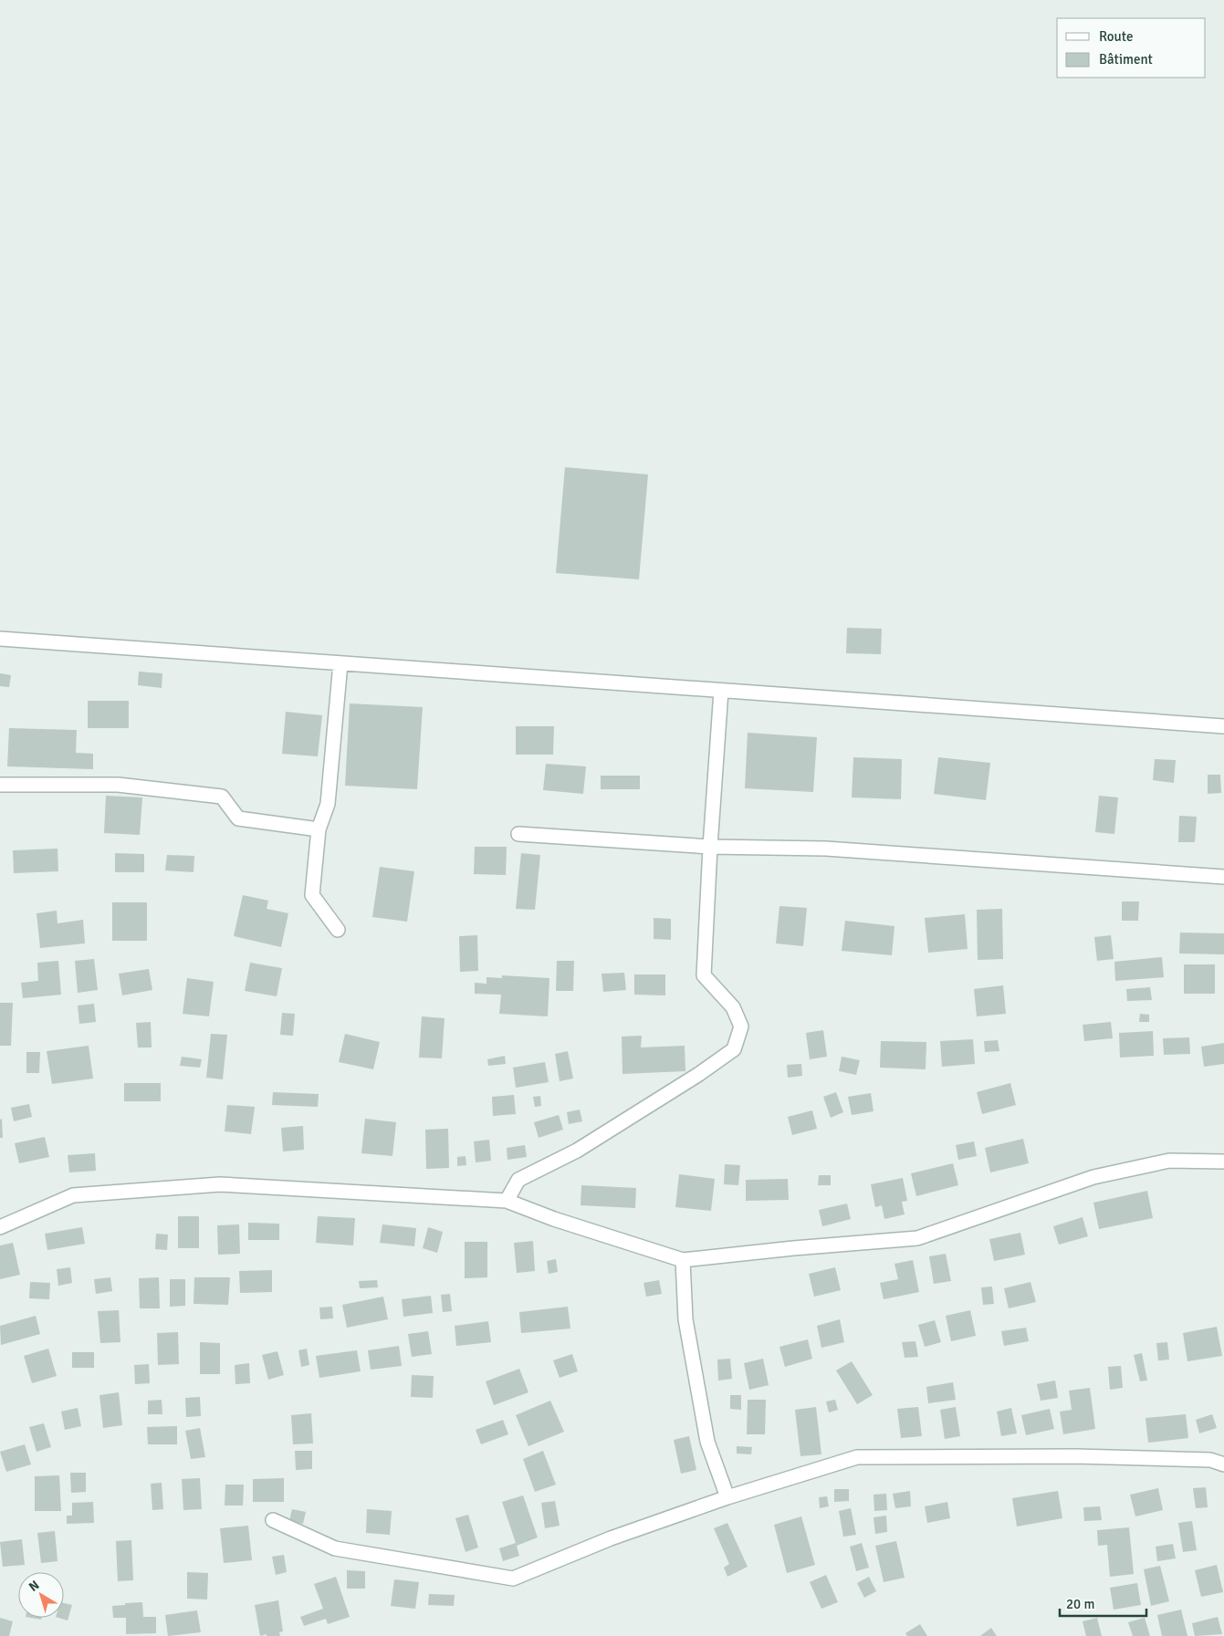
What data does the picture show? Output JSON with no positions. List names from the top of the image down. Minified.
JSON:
{"legend":["Route","Bâtiment"],"scale_bar":"20 m","north":"top left"}
